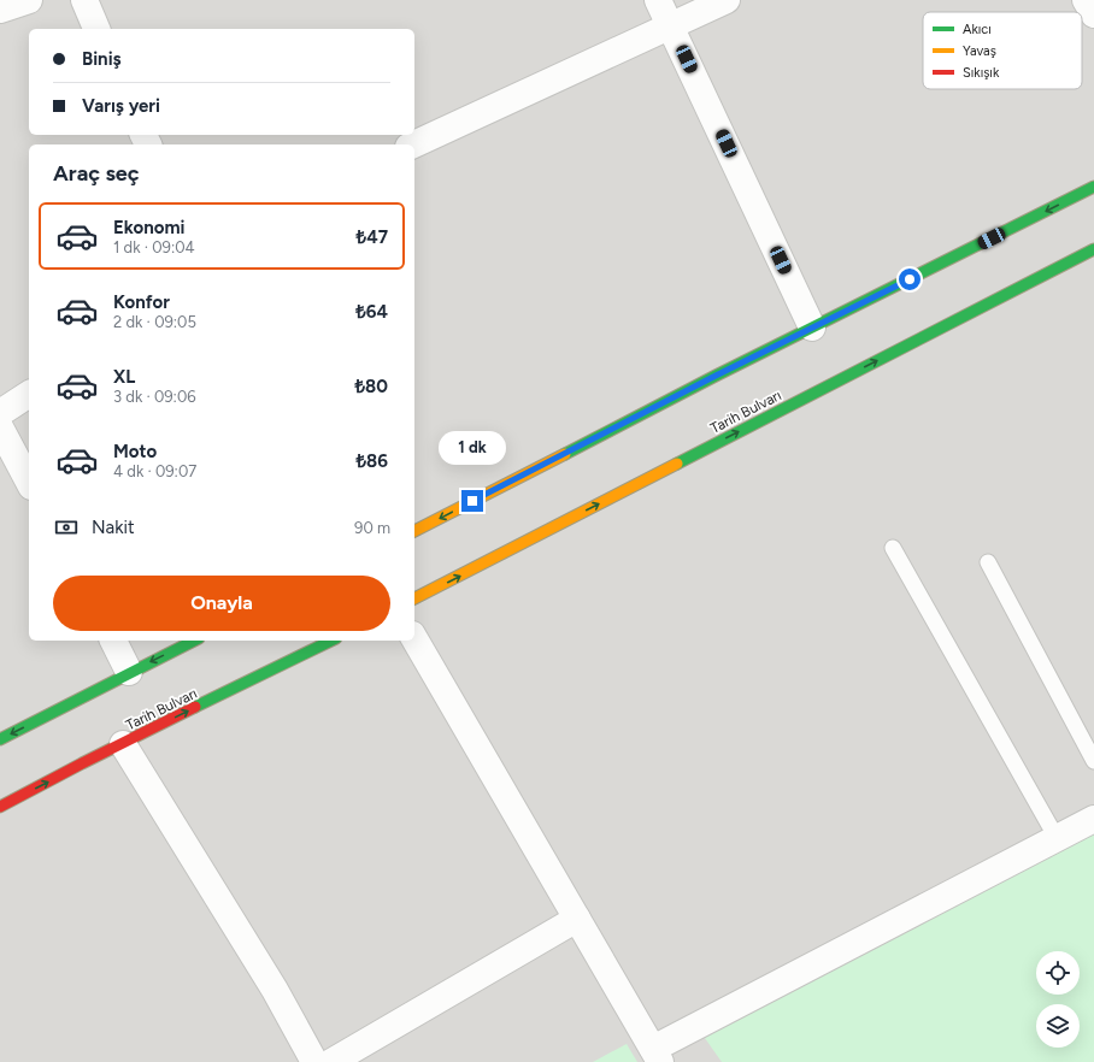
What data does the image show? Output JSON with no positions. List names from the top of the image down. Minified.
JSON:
{"streets":{"main road":["Tarih Bulvarı"]},"legend":["Akıcı","Yavaş","Sıkışık"],"page":{"banner":["Biniş","Varış yeri"],"heading":"Araç seç","list":[{"name":"Ekonomi","note":"1 dk · 09:04","value":"₺47"},{"name":"Konfor","note":"2 dk · 09:05","value":"₺64"},{"name":"XL","note":"3 dk · 09:06","value":"₺80"},{"name":"Moto","note":"4 dk · 09:07","value":"₺86"}],"bubble":"1 dk","pay":["Nakit","90 m"],"buttons":"Onayla"}}
